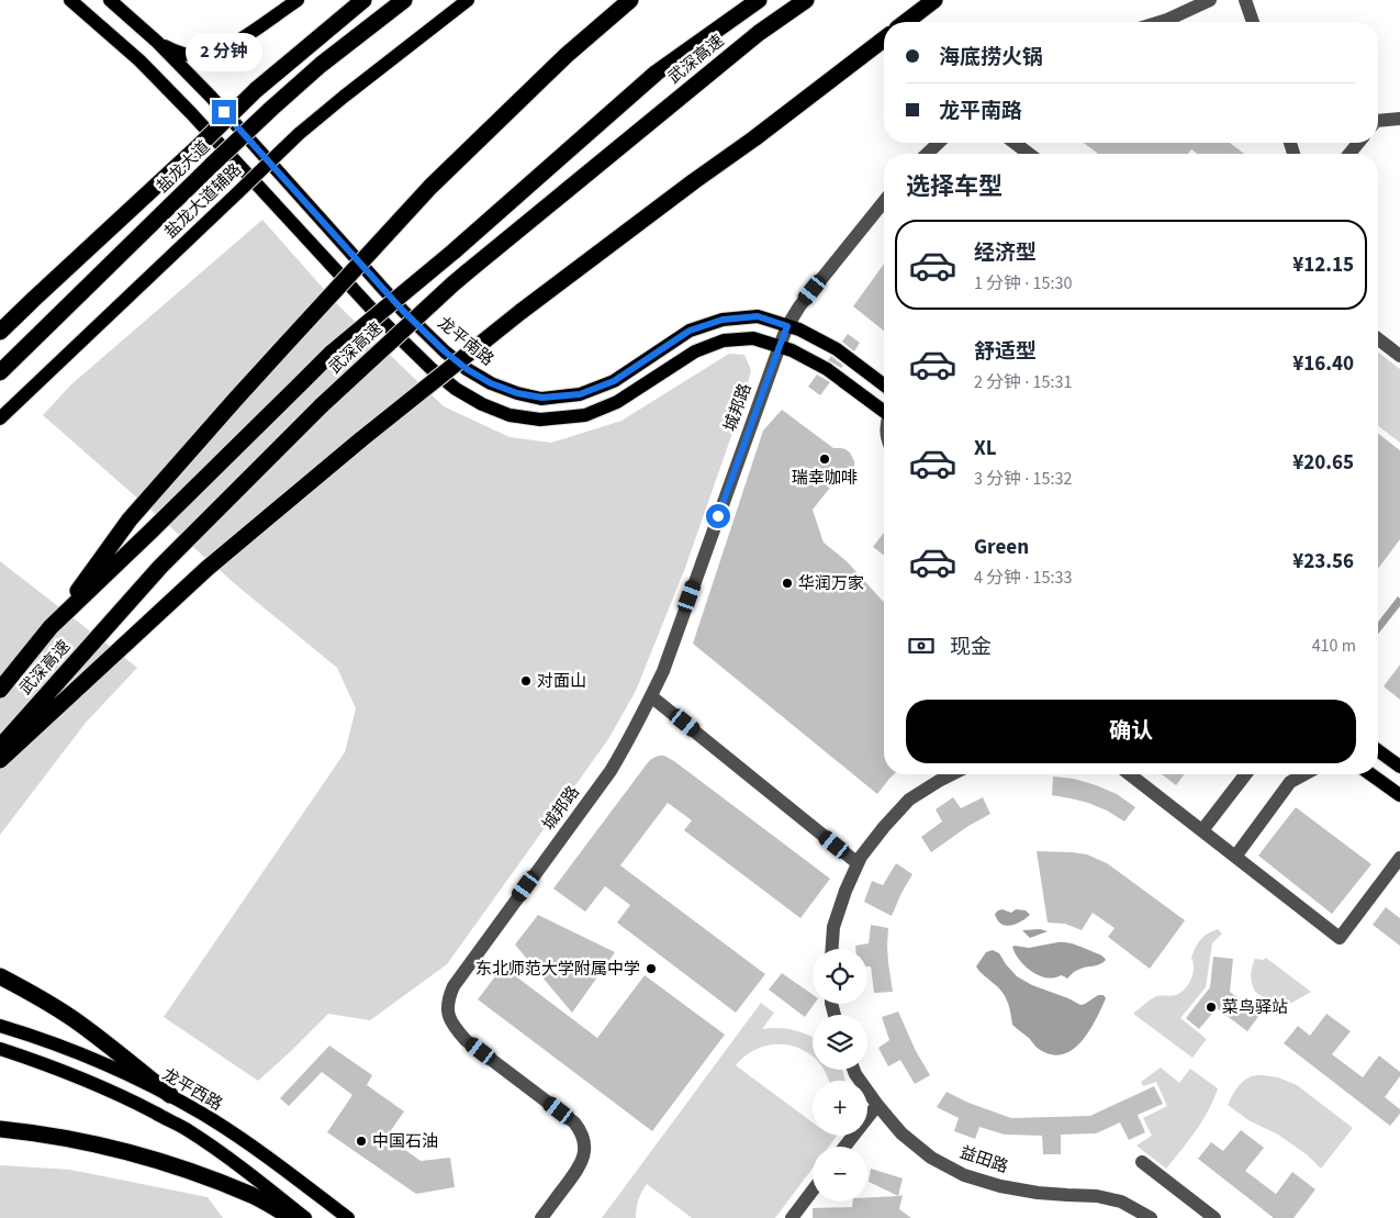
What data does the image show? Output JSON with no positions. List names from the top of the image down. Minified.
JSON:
{"streets":{"highway":["武深高速","盐龙大道"],"main road":["盐龙大道辅路","龙平南路","龙平西路"],"street":["城邦路","益田路"]},"crossings":[["龙平南路","城邦路"]],"places":["瑞幸咖啡","华润万家","对面山","东北师范大学附属中学","菜鸟驿站","中国石油"],"page":{"banner":["海底捞火锅","龙平南路"],"bubble":"2 分钟","heading":"选择车型","list":[{"name":"经济型","note":"1 分钟 · 15:30","value":"¥12.15"},{"name":"舒适型","note":"2 分钟 · 15:31","value":"¥16.40"},{"name":"XL","note":"3 分钟 · 15:32","value":"¥20.65"},{"name":"Green","note":"4 分钟 · 15:33","value":"¥23.56"}],"pay":["现金","410 m"],"buttons":"确认","map_buttons":["+","−"]}}
